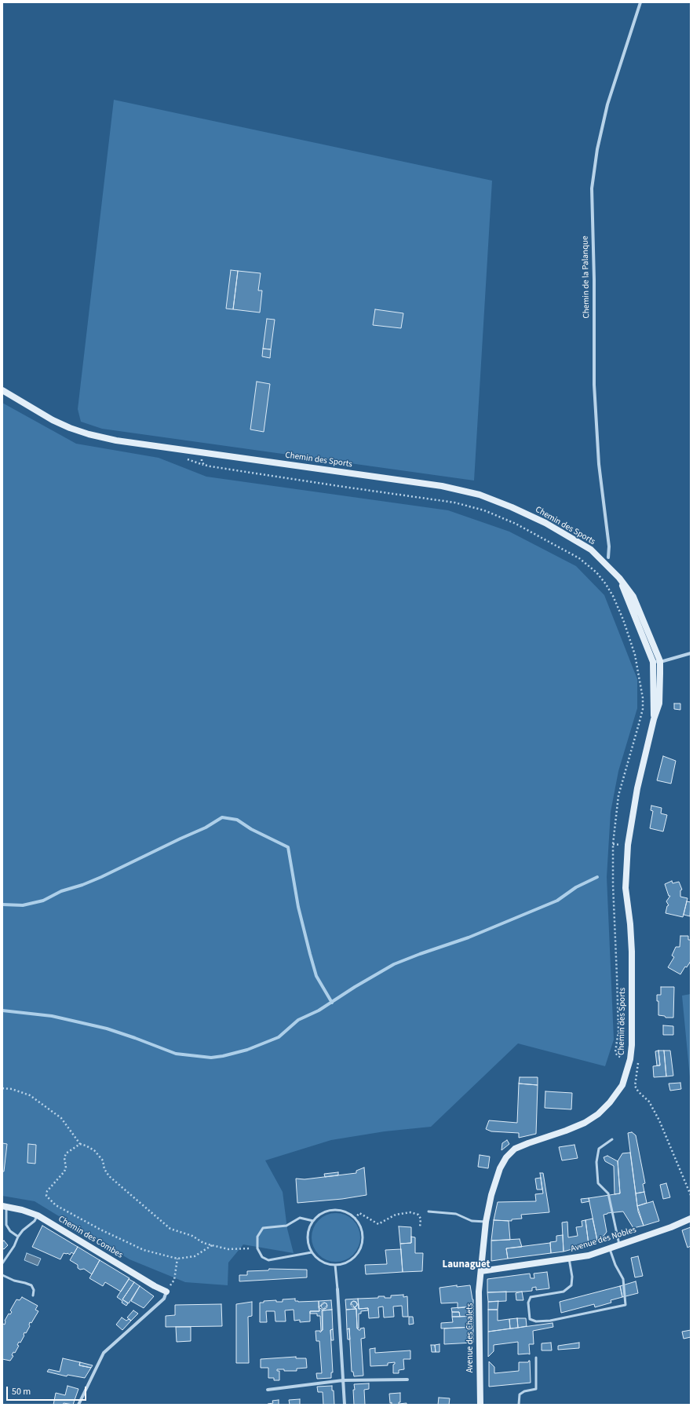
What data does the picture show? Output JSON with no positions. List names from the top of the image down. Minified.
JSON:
{"streets":{"street":["Chemin de la Palanque","Chemin des Sports","Chemin des Combes","Avenue des Nobles","Avenue des Chalets"]},"crossings":[["Chemin des Sports","Avenue des Nobles"],["Chemin des Sports","Avenue des Chalets"],["Avenue des Nobles","Avenue des Chalets"]],"districts":["Launaguet"],"scale_bar":"50 m"}
